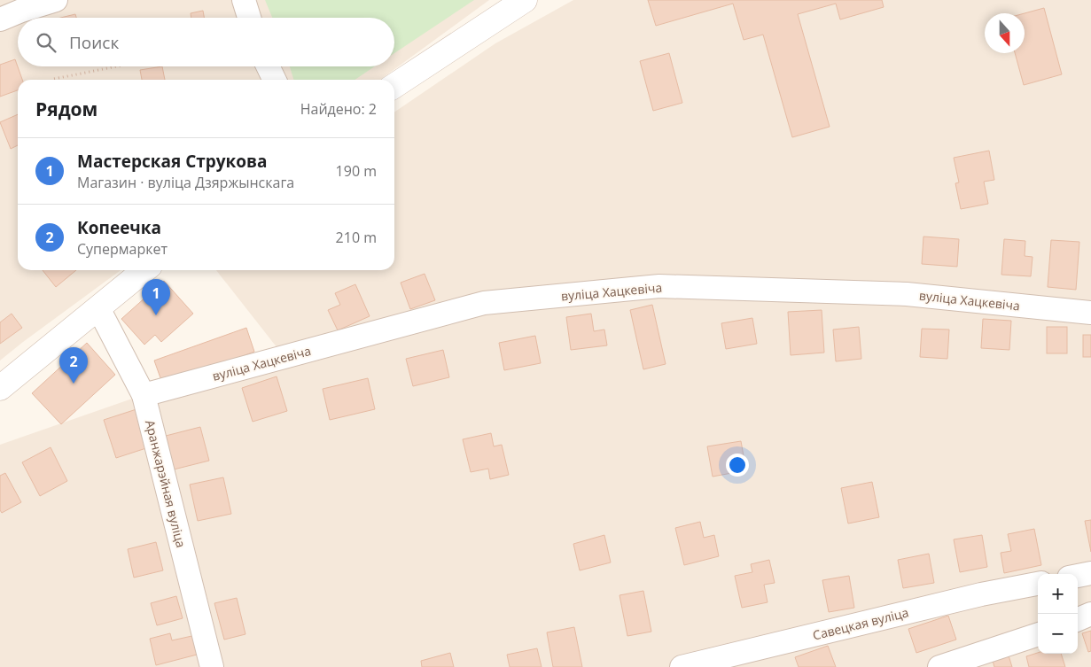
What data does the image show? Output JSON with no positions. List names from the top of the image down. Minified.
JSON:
{"streets":{"street":["вуліца Хацкевіча","Аранжарэйная вуліца","Савецкая вуліца"]},"crossings":[["вуліца Хацкевіча","Аранжарэйная вуліца"]],"north":"bottom","page":{"search":"Поиск","heading":["Рядом","Найдено: 2"],"list":[{"mark":"1","name":"Мастерская Струкова","note":"Магазин · вуліца Дзяржынскага","value":"190 m"},{"mark":"2","name":"Копеечка","note":"Супермаркет","value":"210 m"}],"pins":["1","2"],"map_buttons":["+","−"]}}
